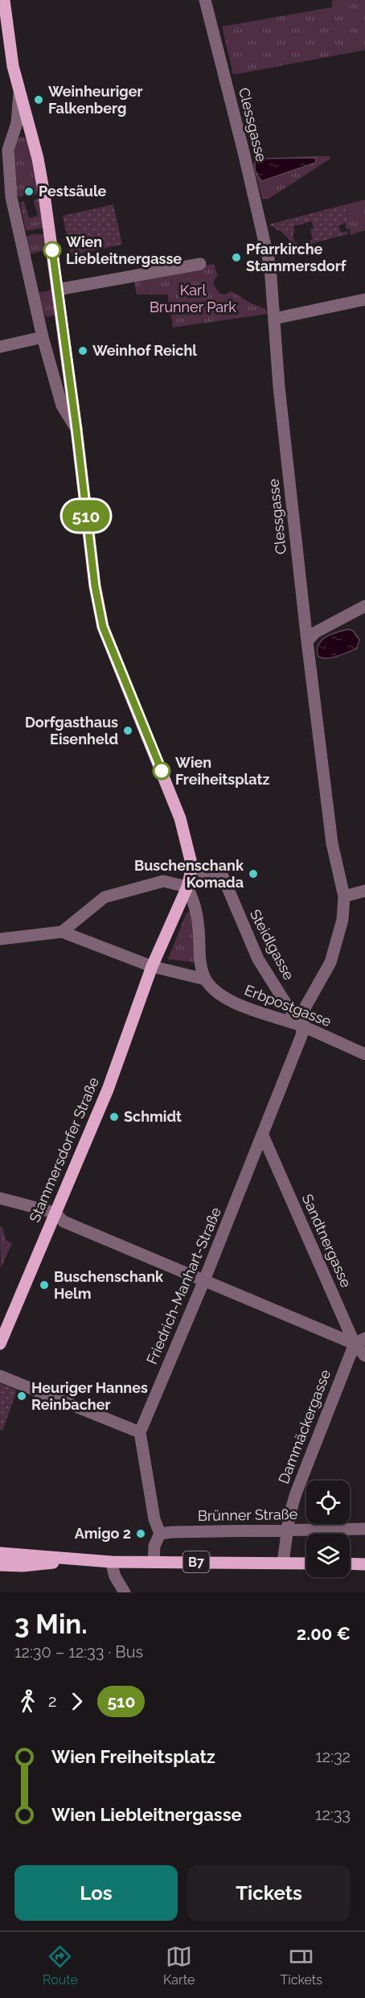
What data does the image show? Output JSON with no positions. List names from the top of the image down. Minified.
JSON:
{"streets":{"main road":["Stammersdorfer Straße","B7"],"street":["Clessgasse","Steidlgasse","Erbpostgasse","Sandtnergasse","Friedrich-Manhart-Straße","Dammäckergasse","Brünner Straße"]},"crossings":[["Clessgasse","Steidlgasse"],["Clessgasse","Erbpostgasse"],["Clessgasse","Friedrich-Manhart-Straße"],["Steidlgasse","Erbpostgasse"],["Steidlgasse","Stammersdorfer Straße"],["Steidlgasse","Friedrich-Manhart-Straße"],["Erbpostgasse","Friedrich-Manhart-Straße"],["Sandtnergasse","Friedrich-Manhart-Straße"],["Sandtnergasse","Dammäckergasse"],["Dammäckergasse","Brünner Straße"],["Dammäckergasse","B7"]],"parks":["Karl Brunner Park"],"places":["Weinheuriger Falkenberg","Pestsäule","Wien Liebleitnergasse","Pfarrkirche Stammersdorf","Weinhof Reichl","Dorfgasthaus Eisenheld","Wien Freiheitsplatz","Buschenschank Komada","Schmidt","Buschenschank Helm","Heuriger Hannes Reinbacher","Amigo 2"],"lines":["bus line 510"],"page":{"on_map":"510","heading":["3 Min.","12:30 – 12:33 · Bus","2.00 €"],"legs":["2","510"],"list":[{"name":"Wien Freiheitsplatz","value":"12:32"},{"name":"Wien Liebleitnergasse","value":"12:33"}],"buttons":["Los","Tickets"],"tabs":["Route","Karte","Tickets"]}}
